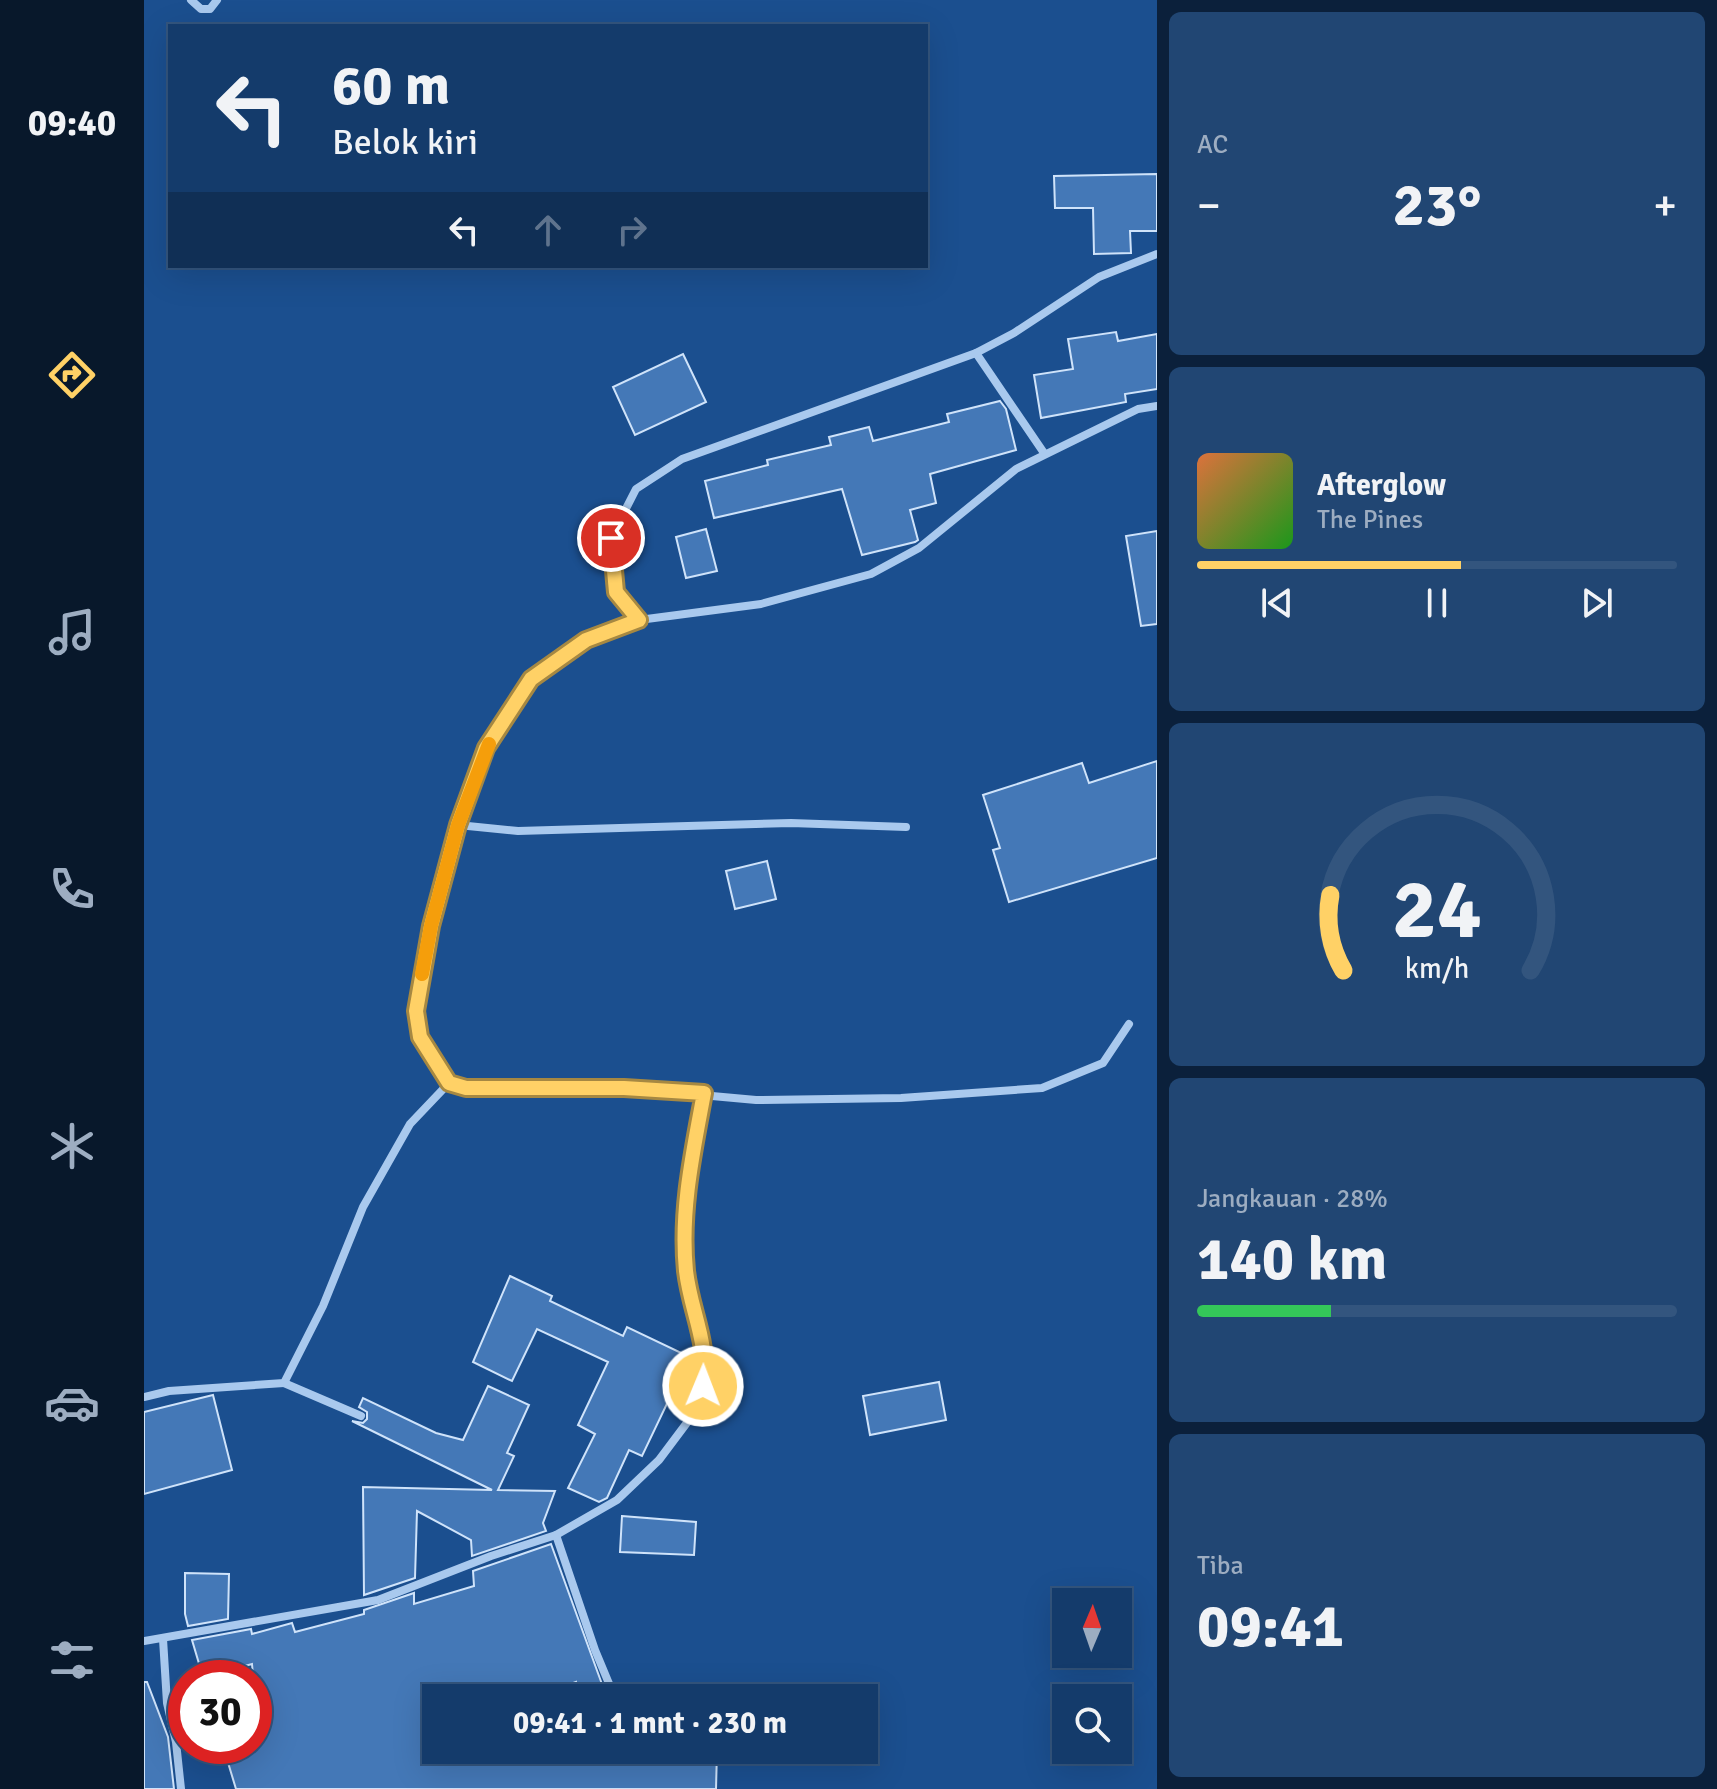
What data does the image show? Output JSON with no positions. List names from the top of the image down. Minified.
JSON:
{"north":"top","page":{"tabs":"09:40","tile":["AC",["Jangkauan · 28%","140 km"],["Tiba","09:41"]],"turn":["60 m","Belok kiri"],"heat":["−","23°","+"],"song":["Afterglow","The Pines"],"limit":"30","trip":"09:41 · 1 mnt · 230 m","gauge":["24","km/h"]}}
